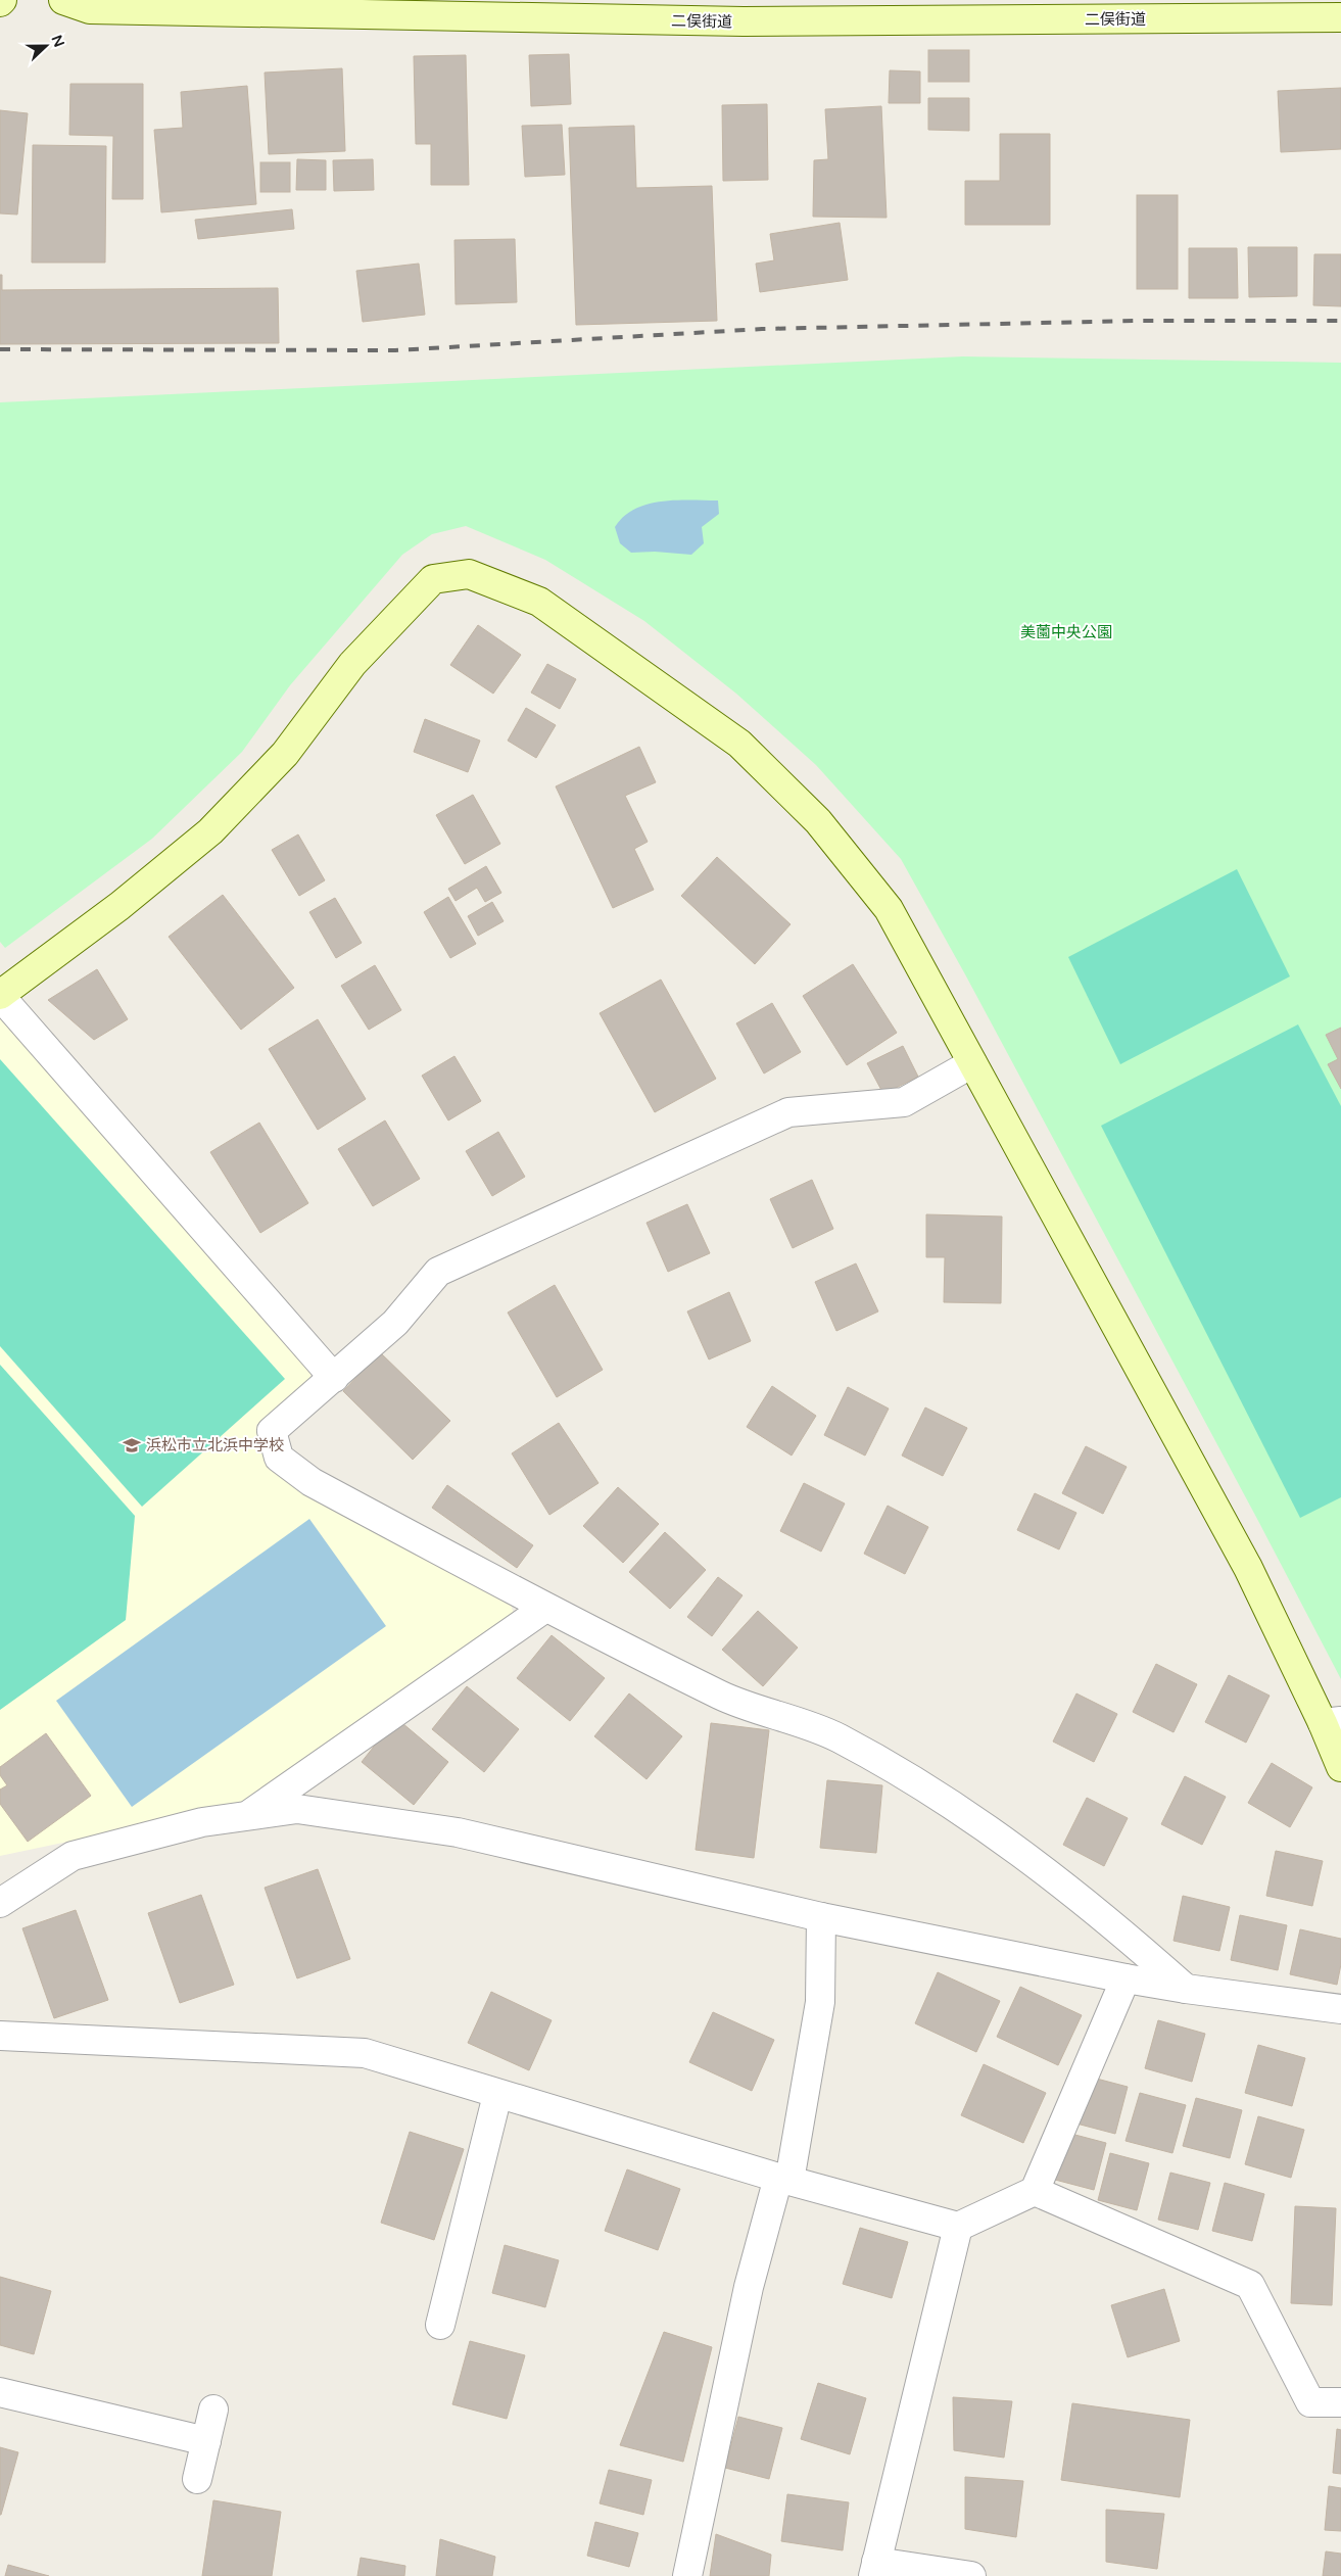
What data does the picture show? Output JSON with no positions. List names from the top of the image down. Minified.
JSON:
{"streets":{"street":["二俣街道"]},"parks":["美薗中央公園"],"places":{"school or university":["浜松市立北浜中学校"]},"north":"right"}
